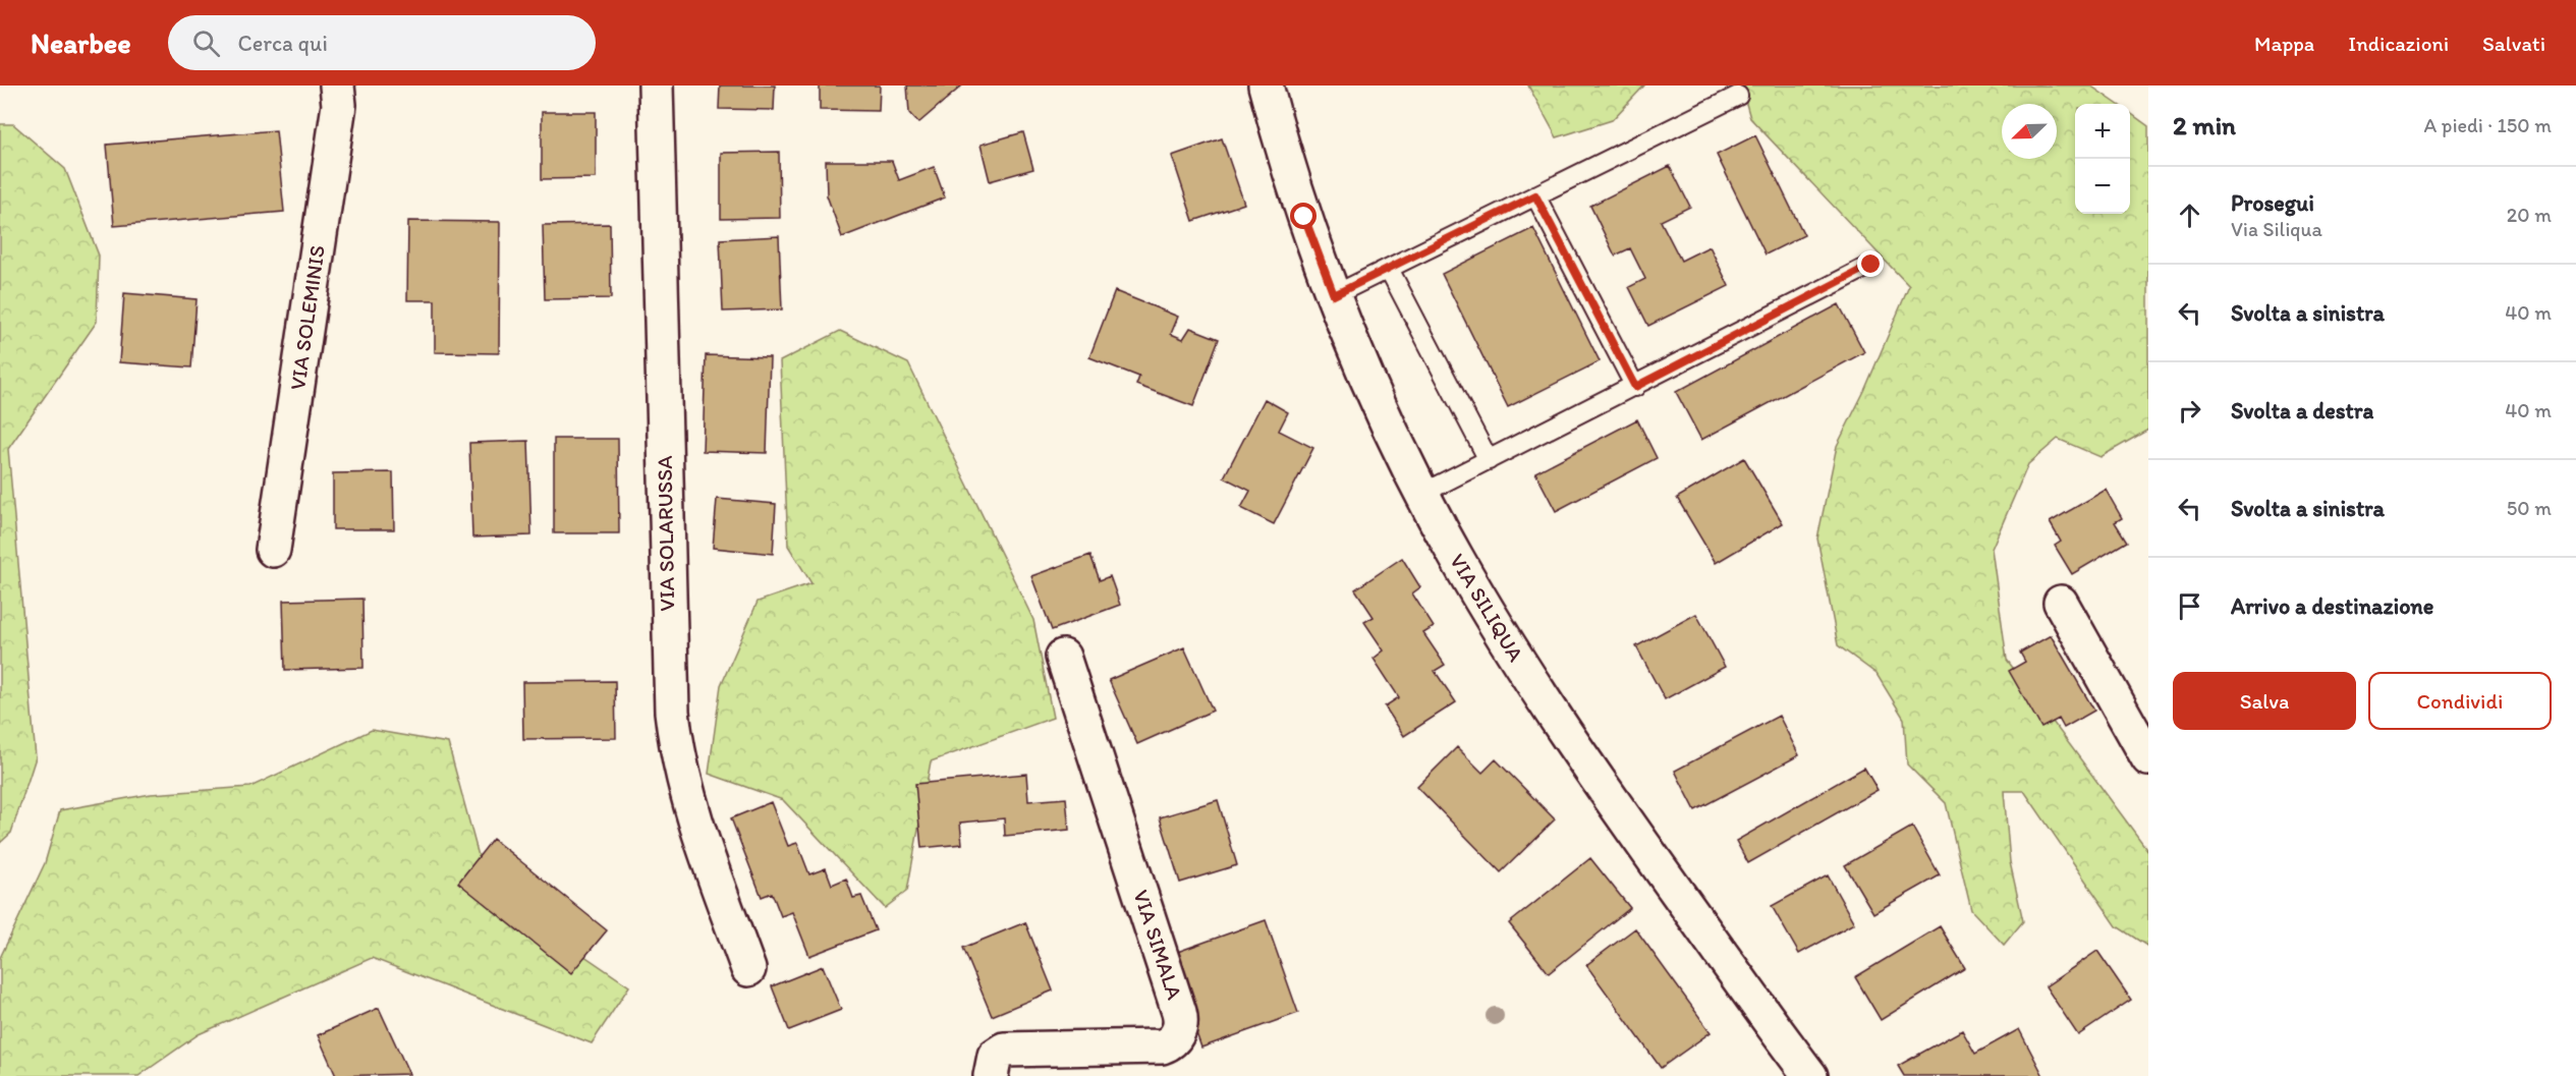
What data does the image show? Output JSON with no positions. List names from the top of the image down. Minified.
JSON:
{"streets":{"street":["VIA SOLEMINIS","VIA SOLARUSSA","VIA SILIQUA","VIA SIMALA"]},"north":"bottom left","page":{"header":"Nearbee","search":"Cerca qui","nav":["Mappa","Indicazioni","Salvati"],"heading":["2 min","A piedi · 150 m"],"map_buttons":["+","−"],"list":[["Prosegui","Via Siliqua","20 m"],["Svolta a sinistra","40 m"],["Svolta a destra","40 m"],["Svolta a sinistra","50 m"],"Arrivo a destinazione"],"buttons":["Salva","Condividi"]}}
